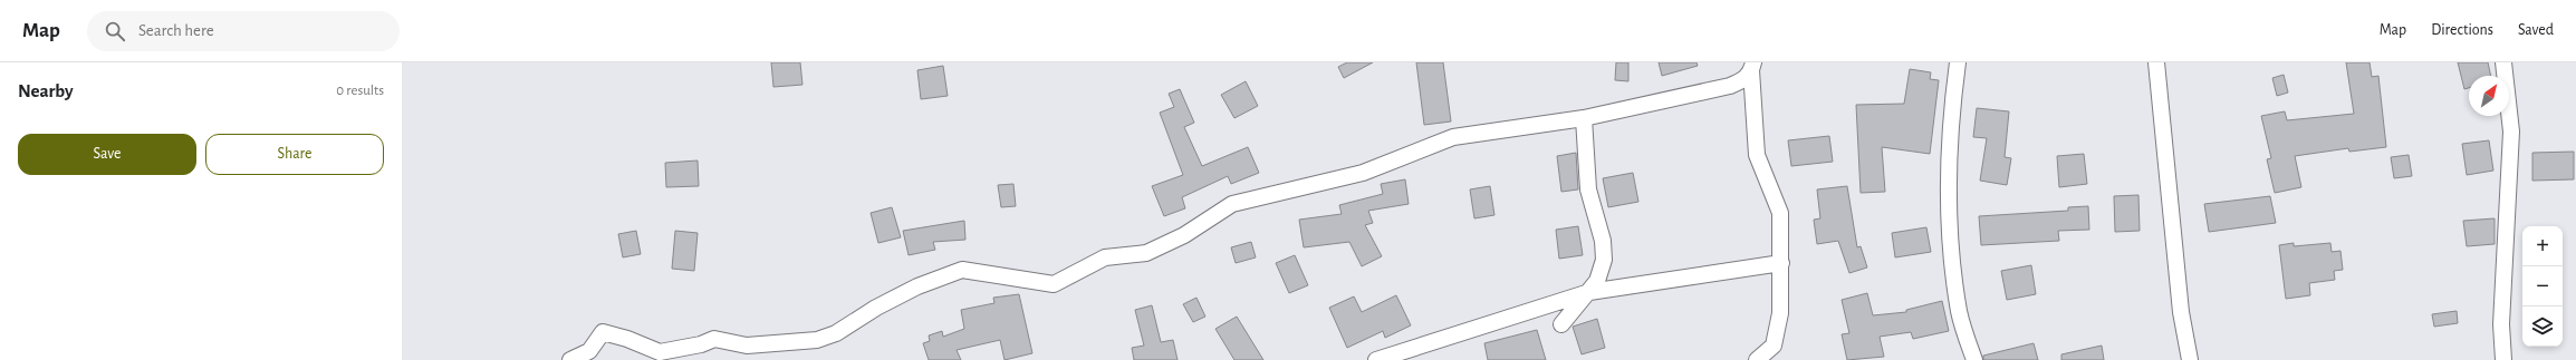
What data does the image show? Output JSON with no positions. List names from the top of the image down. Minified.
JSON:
{"north":"top right","page":{"header":"Map","search":"Search here","nav":["Map","Directions","Saved"],"heading":["Nearby","0 results"],"buttons":["Save","Share"],"map_buttons":["+","−"]}}
